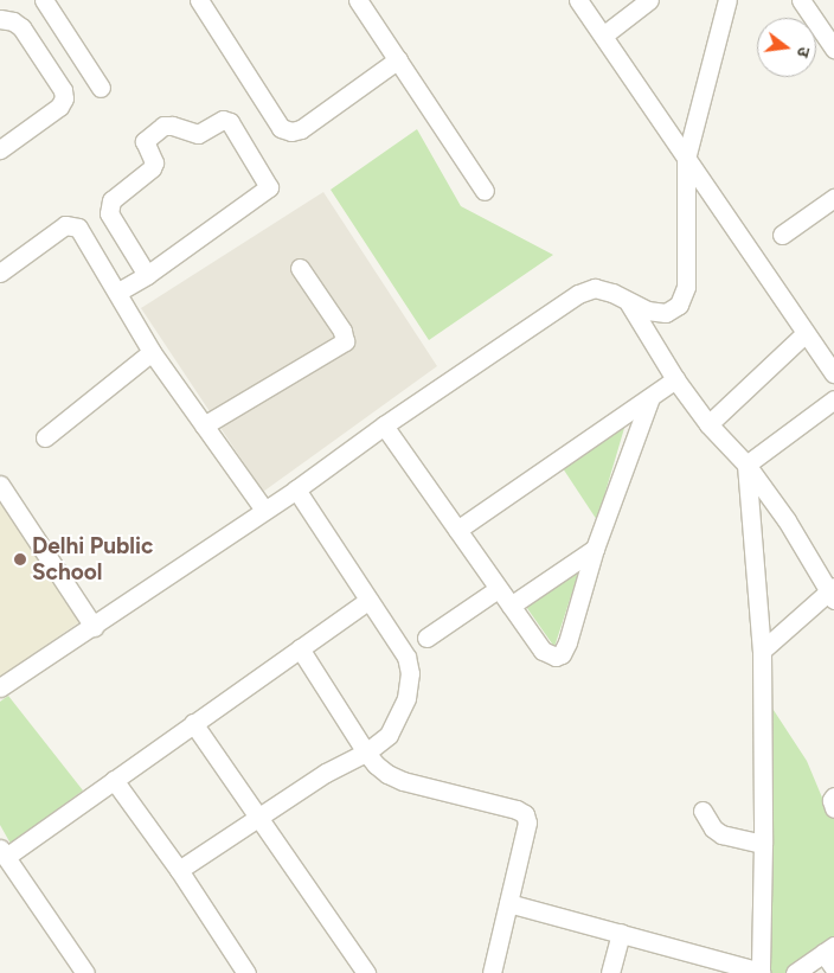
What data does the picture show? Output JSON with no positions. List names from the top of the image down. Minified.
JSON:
{"places":["Delhi Public School"],"north":"right"}
